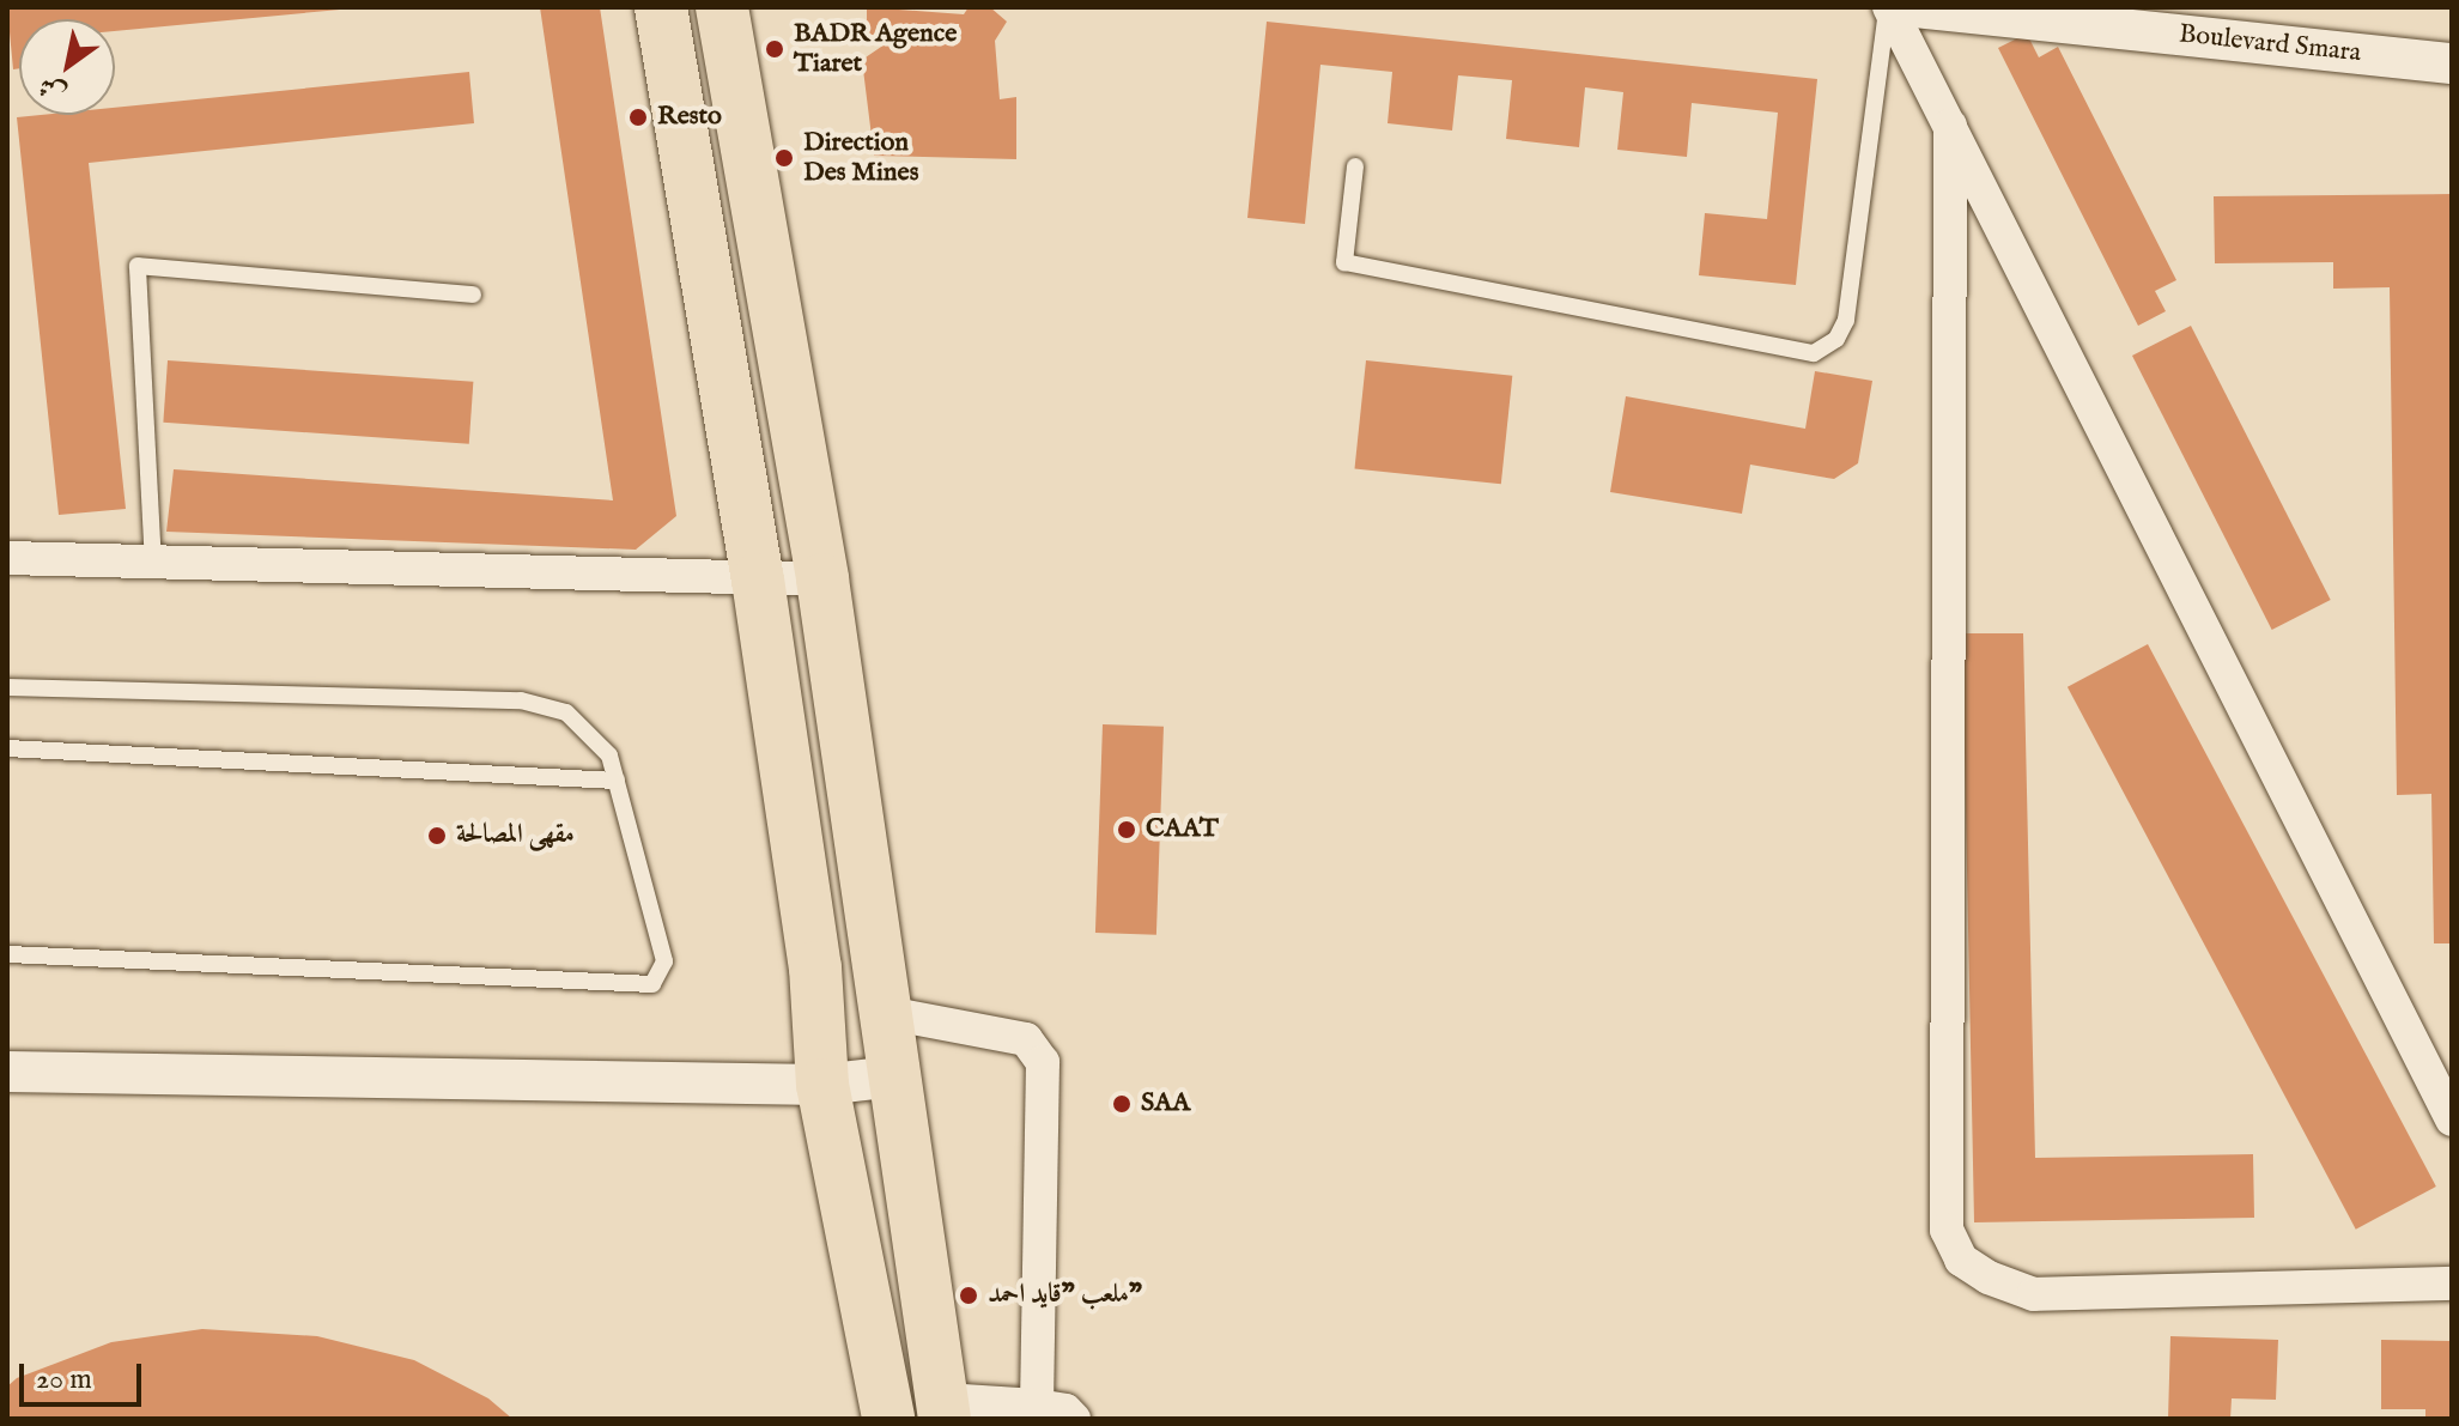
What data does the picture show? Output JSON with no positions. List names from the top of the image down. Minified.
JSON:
{"streets":{"street":["Boulevard Smara"]},"places":["BADR Agence Tiaret","Resto","Direction Des Mines","CAAT","مقهى المصالحة","SAA","ملعب \"قايد احمد\""],"scale_bar":"20 m","north":"bottom left"}
